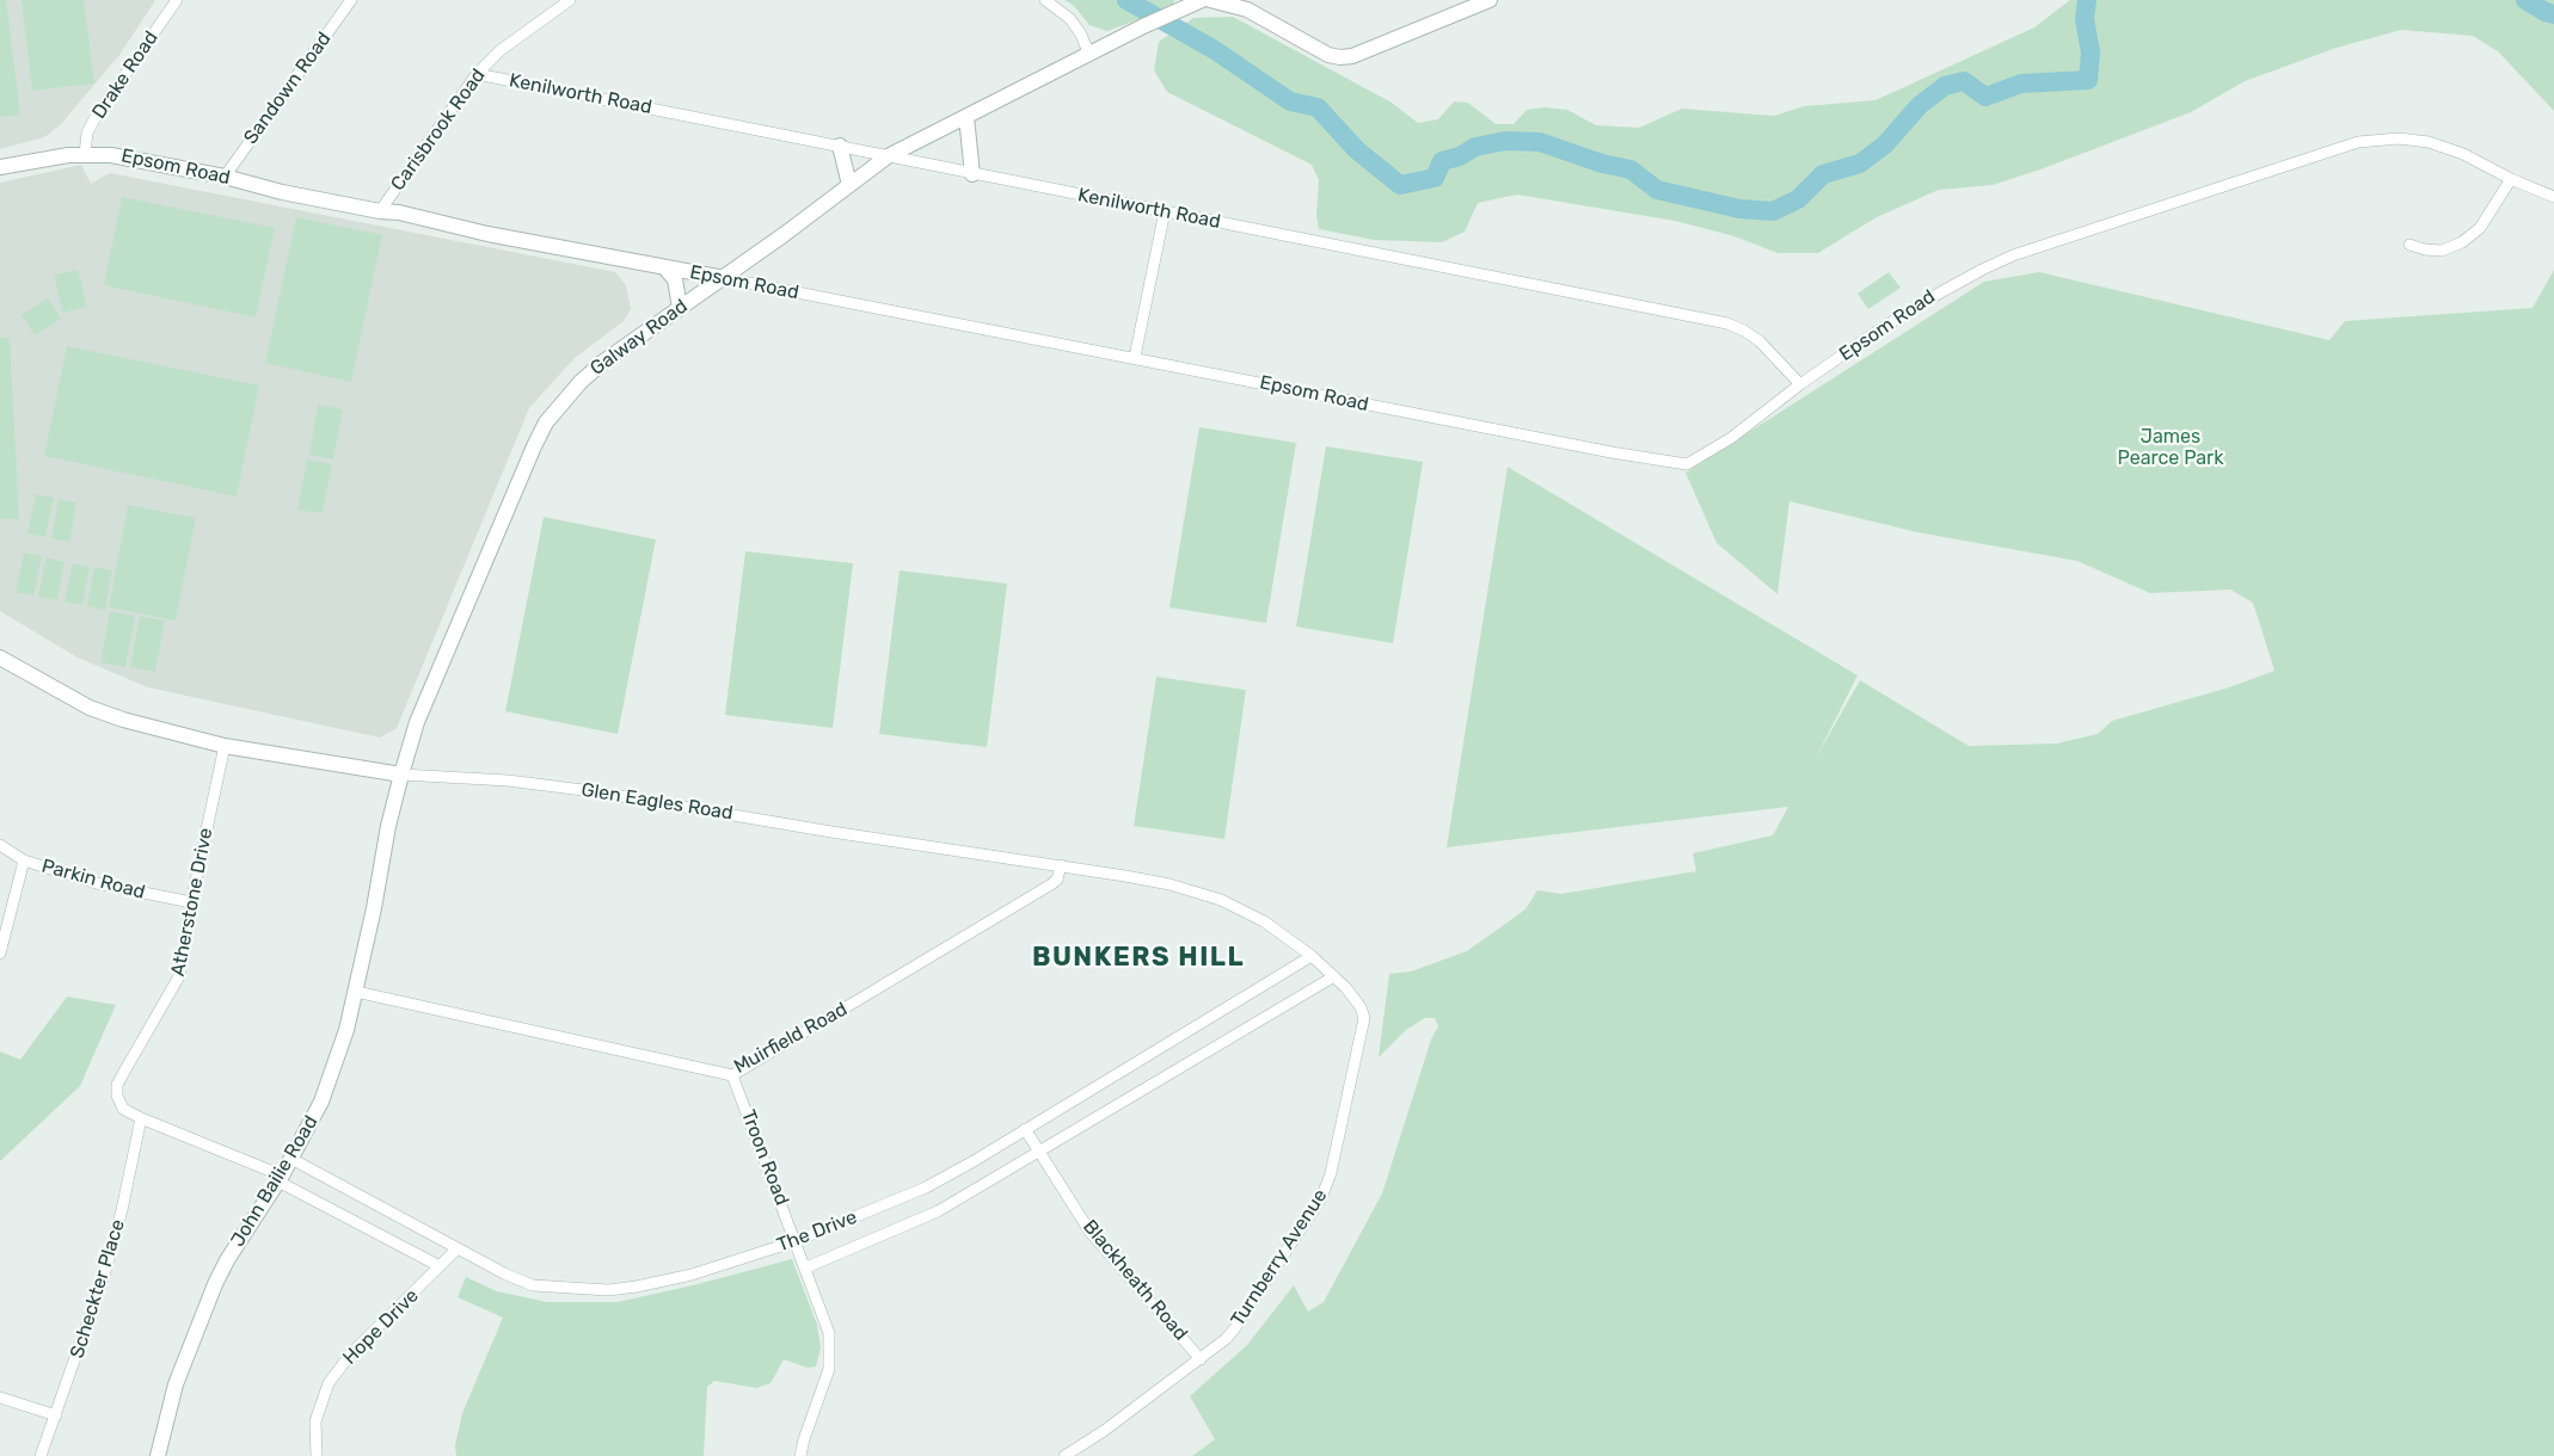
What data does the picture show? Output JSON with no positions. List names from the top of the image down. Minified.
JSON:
{"streets":{"street":["Drake Road","Sandown Road","Kenilworth Road","Carisbrook Road","Epsom Road","Galway Road","Glen Eagles Road","Parkin Road","Atherstone Drive","Muirfield Road","Troon Road","John Bailie Road","The Drive","Turnberry Avenue","Blackheath Road","Scheckter Place","Hope Drive"]},"crossings":[["Drake Road","Epsom Road"],["Sandown Road","Epsom Road"],["Kenilworth Road","Carisbrook Road"],["Kenilworth Road","Epsom Road"],["Kenilworth Road","Galway Road"],["Carisbrook Road","Epsom Road"],["Epsom Road","Galway Road"],["Galway Road","Glen Eagles Road"],["Galway Road","John Bailie Road"],["Glen Eagles Road","Atherstone Drive"],["Glen Eagles Road","Muirfield Road"],["Glen Eagles Road","John Bailie Road"],["Glen Eagles Road","The Drive"],["Glen Eagles Road","Turnberry Avenue"],["Parkin Road","Atherstone Drive"],["Atherstone Drive","Scheckter Place"],["Muirfield Road","Troon Road"],["Muirfield Road","John Bailie Road"],["Troon Road","The Drive"],["John Bailie Road","The Drive"],["The Drive","Turnberry Avenue"],["The Drive","Blackheath Road"],["The Drive","Hope Drive"],["Turnberry Avenue","Blackheath Road"]],"districts":["BUNKERS HILL"],"parks":["James Pearce Park"]}
